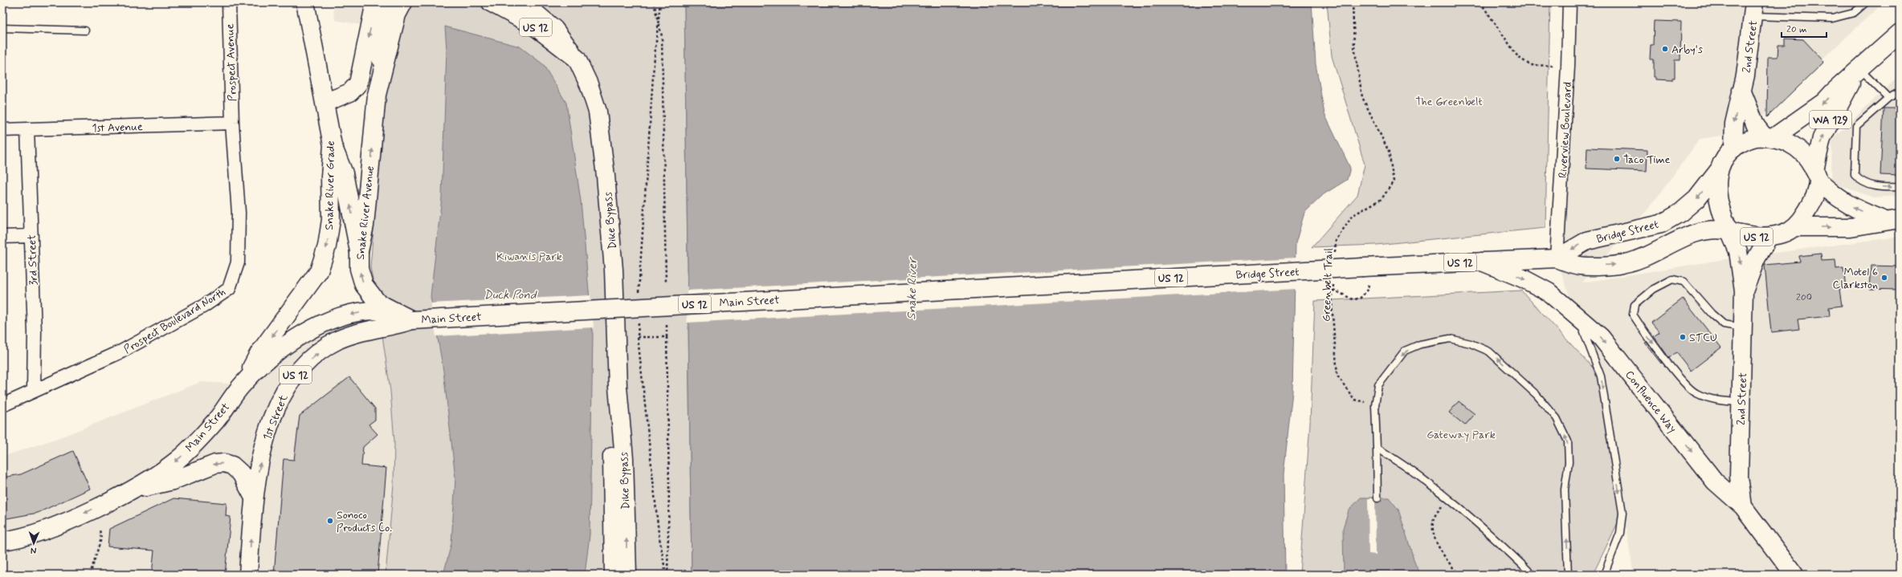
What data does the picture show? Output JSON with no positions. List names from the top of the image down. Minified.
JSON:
{"streets":{"main road":["US 12","2nd Street","WA 129","Snake River Grade","Snake River Avenue","Dike Bypass","Bridge Street","Main Street","Confluence Way","1st Street"],"street":["Prospect Avenue","1st Avenue","Riverview Boulevard","3rd Street","Prospect Boulevard North"],"path":["Greenbelt Trail"]},"crossings":[["US 12","2nd Street"],["US 12","WA 129"],["US 12","Dike Bypass"],["US 12","Bridge Street"],["2nd Street","WA 129"],["2nd Street","Bridge Street"],["2nd Street","Confluence Way"],["Prospect Avenue","1st Avenue"],["Prospect Avenue","Prospect Boulevard North"],["WA 129","Bridge Street"],["1st Avenue","3rd Street"],["1st Avenue","Prospect Boulevard North"],["Riverview Boulevard","Bridge Street"],["Snake River Grade","Main Street"],["Snake River Avenue","Main Street"],["Snake River Avenue","1st Street"],["Bridge Street","Main Street"],["Bridge Street","Confluence Way"],["3rd Street","Prospect Boulevard North"],["Main Street","1st Street"]],"one_way":["Snake River Grade","Main Street","Confluence Way","1st Street"],"water":["Snake River","Duck Pond"],"parks":["The Greenbelt","Kiwanis Park","Gateway Park"],"places":["Arby's","Taco Time","Motel 6 Clarkston","STCU","Sonoco Products Co."],"house_numbers":["200"],"scale_bar":"20 m","north":"bottom"}
